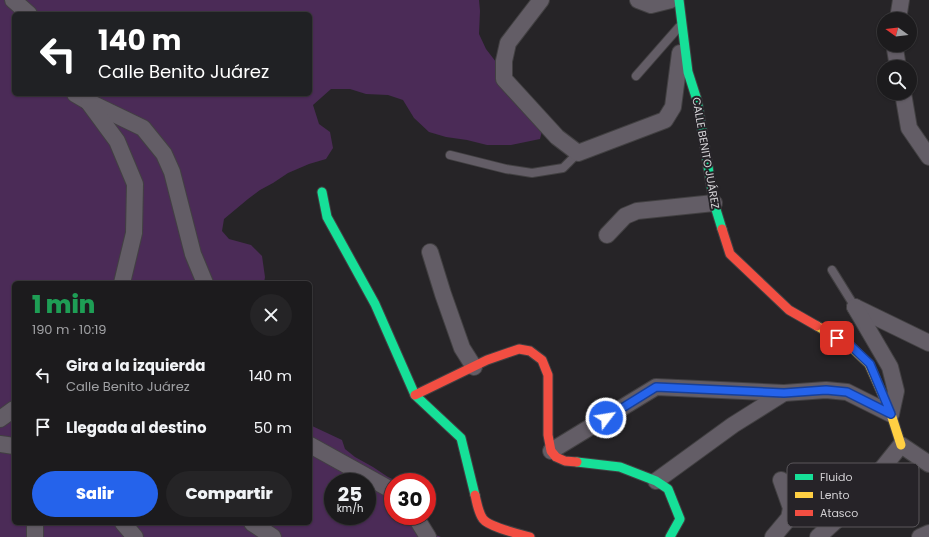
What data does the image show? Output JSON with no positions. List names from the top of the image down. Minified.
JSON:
{"streets":{"street":["CALLE BENITO JUÁREZ"]},"legend":["Fluido","Lento","Atasco"],"north":"left","page":{"turn":["140 m","Calle Benito Juárez"],"heading":["1 min","190 m · 10:19"],"list":[{"name":"Gira a la izquierda","note":"Calle Benito Juárez","value":"140 m"},{"name":"Llegada al destino","value":"50 m"}],"buttons":["Salir","Compartir"],"speed":"25 km/h","limit":"30"}}
